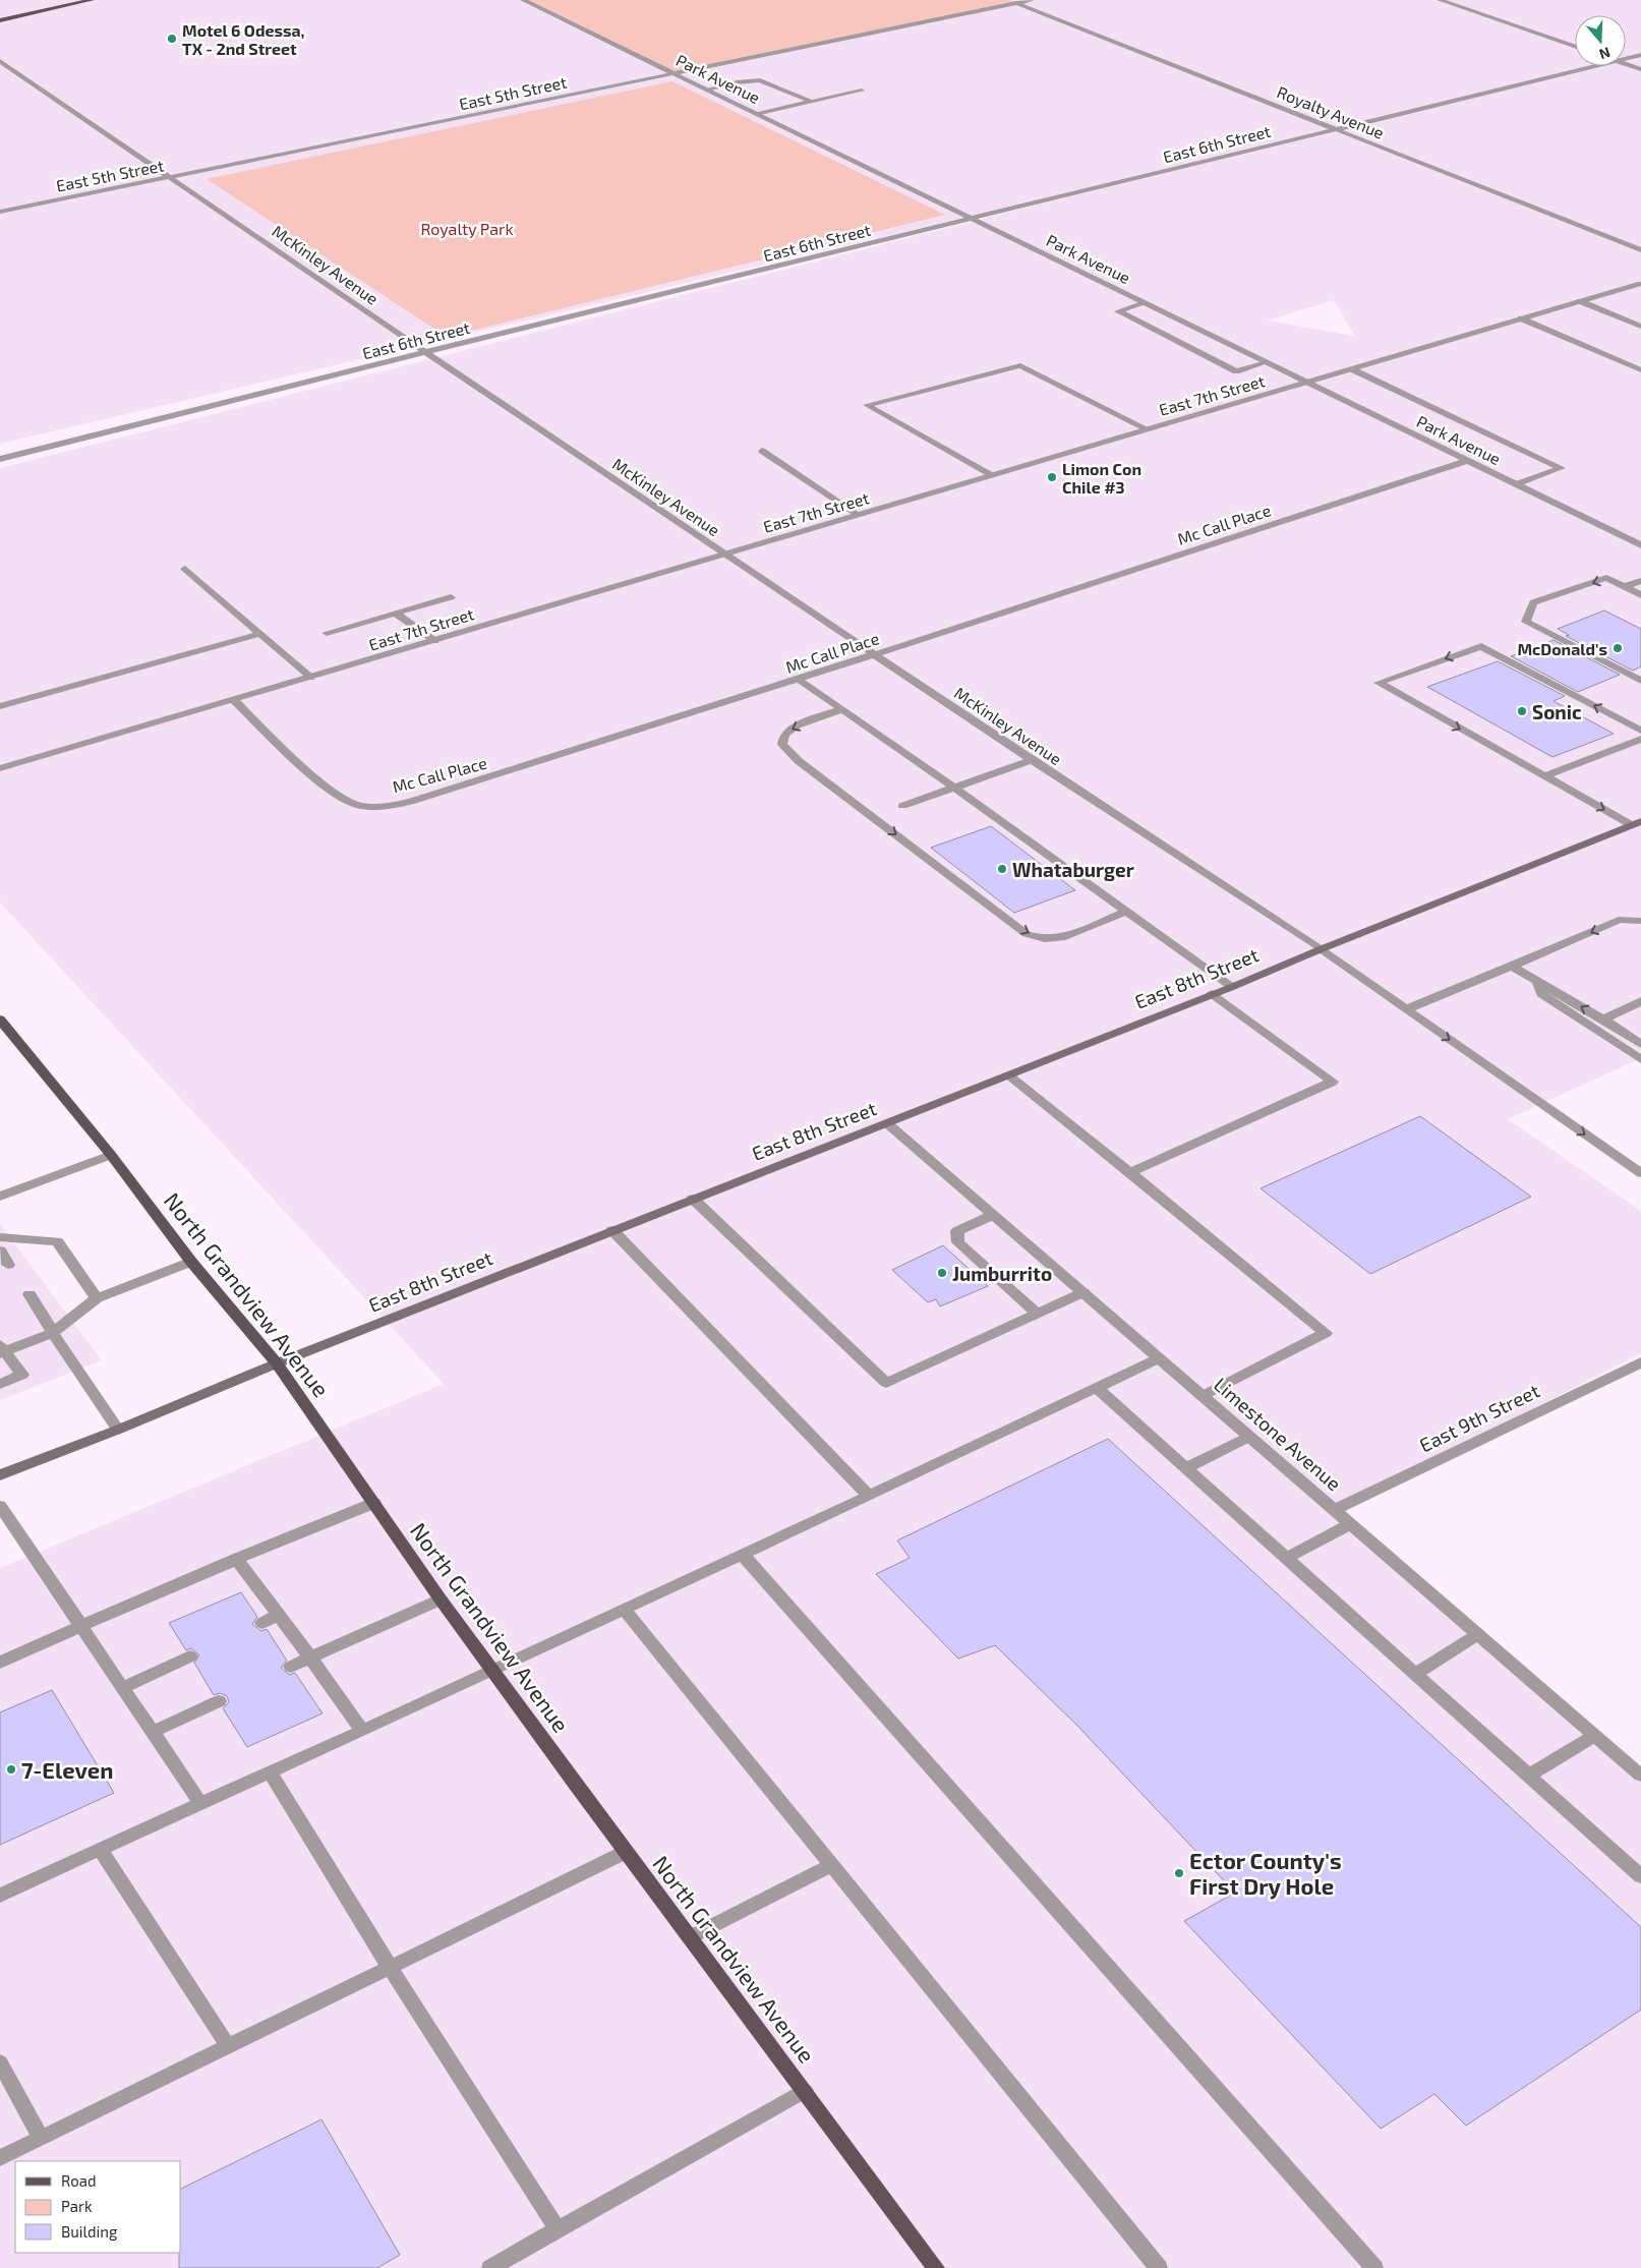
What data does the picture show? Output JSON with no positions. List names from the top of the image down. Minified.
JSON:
{"streets":{"main road":["East 8th Street","North Grandview Avenue"],"street":["Park Avenue","East 5th Street","Royalty Avenue","East 6th Street","McKinley Avenue","East 7th Street","Mc Call Place","East 9th Street","Limestone Avenue"]},"crossings":[["Park Avenue","East 5th Street"],["Park Avenue","East 6th Street"],["Park Avenue","East 7th Street"],["Park Avenue","Mc Call Place"],["East 5th Street","Royalty Avenue"],["East 5th Street","McKinley Avenue"],["Royalty Avenue","East 6th Street"],["East 6th Street","McKinley Avenue"],["McKinley Avenue","East 7th Street"],["McKinley Avenue","Mc Call Place"],["McKinley Avenue","East 8th Street"],["East 7th Street","Mc Call Place"],["East 8th Street","North Grandview Avenue"],["East 8th Street","Limestone Avenue"],["East 9th Street","Limestone Avenue"]],"parks":["Royalty Park"],"places":["Motel 6 Odessa, TX - 2nd Street","Limon Con Chile #3","McDonald's","Sonic","Whataburger","Jumburrito","7-Eleven","Ector County's First Dry Hole"],"legend":["Road","Park","Building"],"north":"bottom"}
